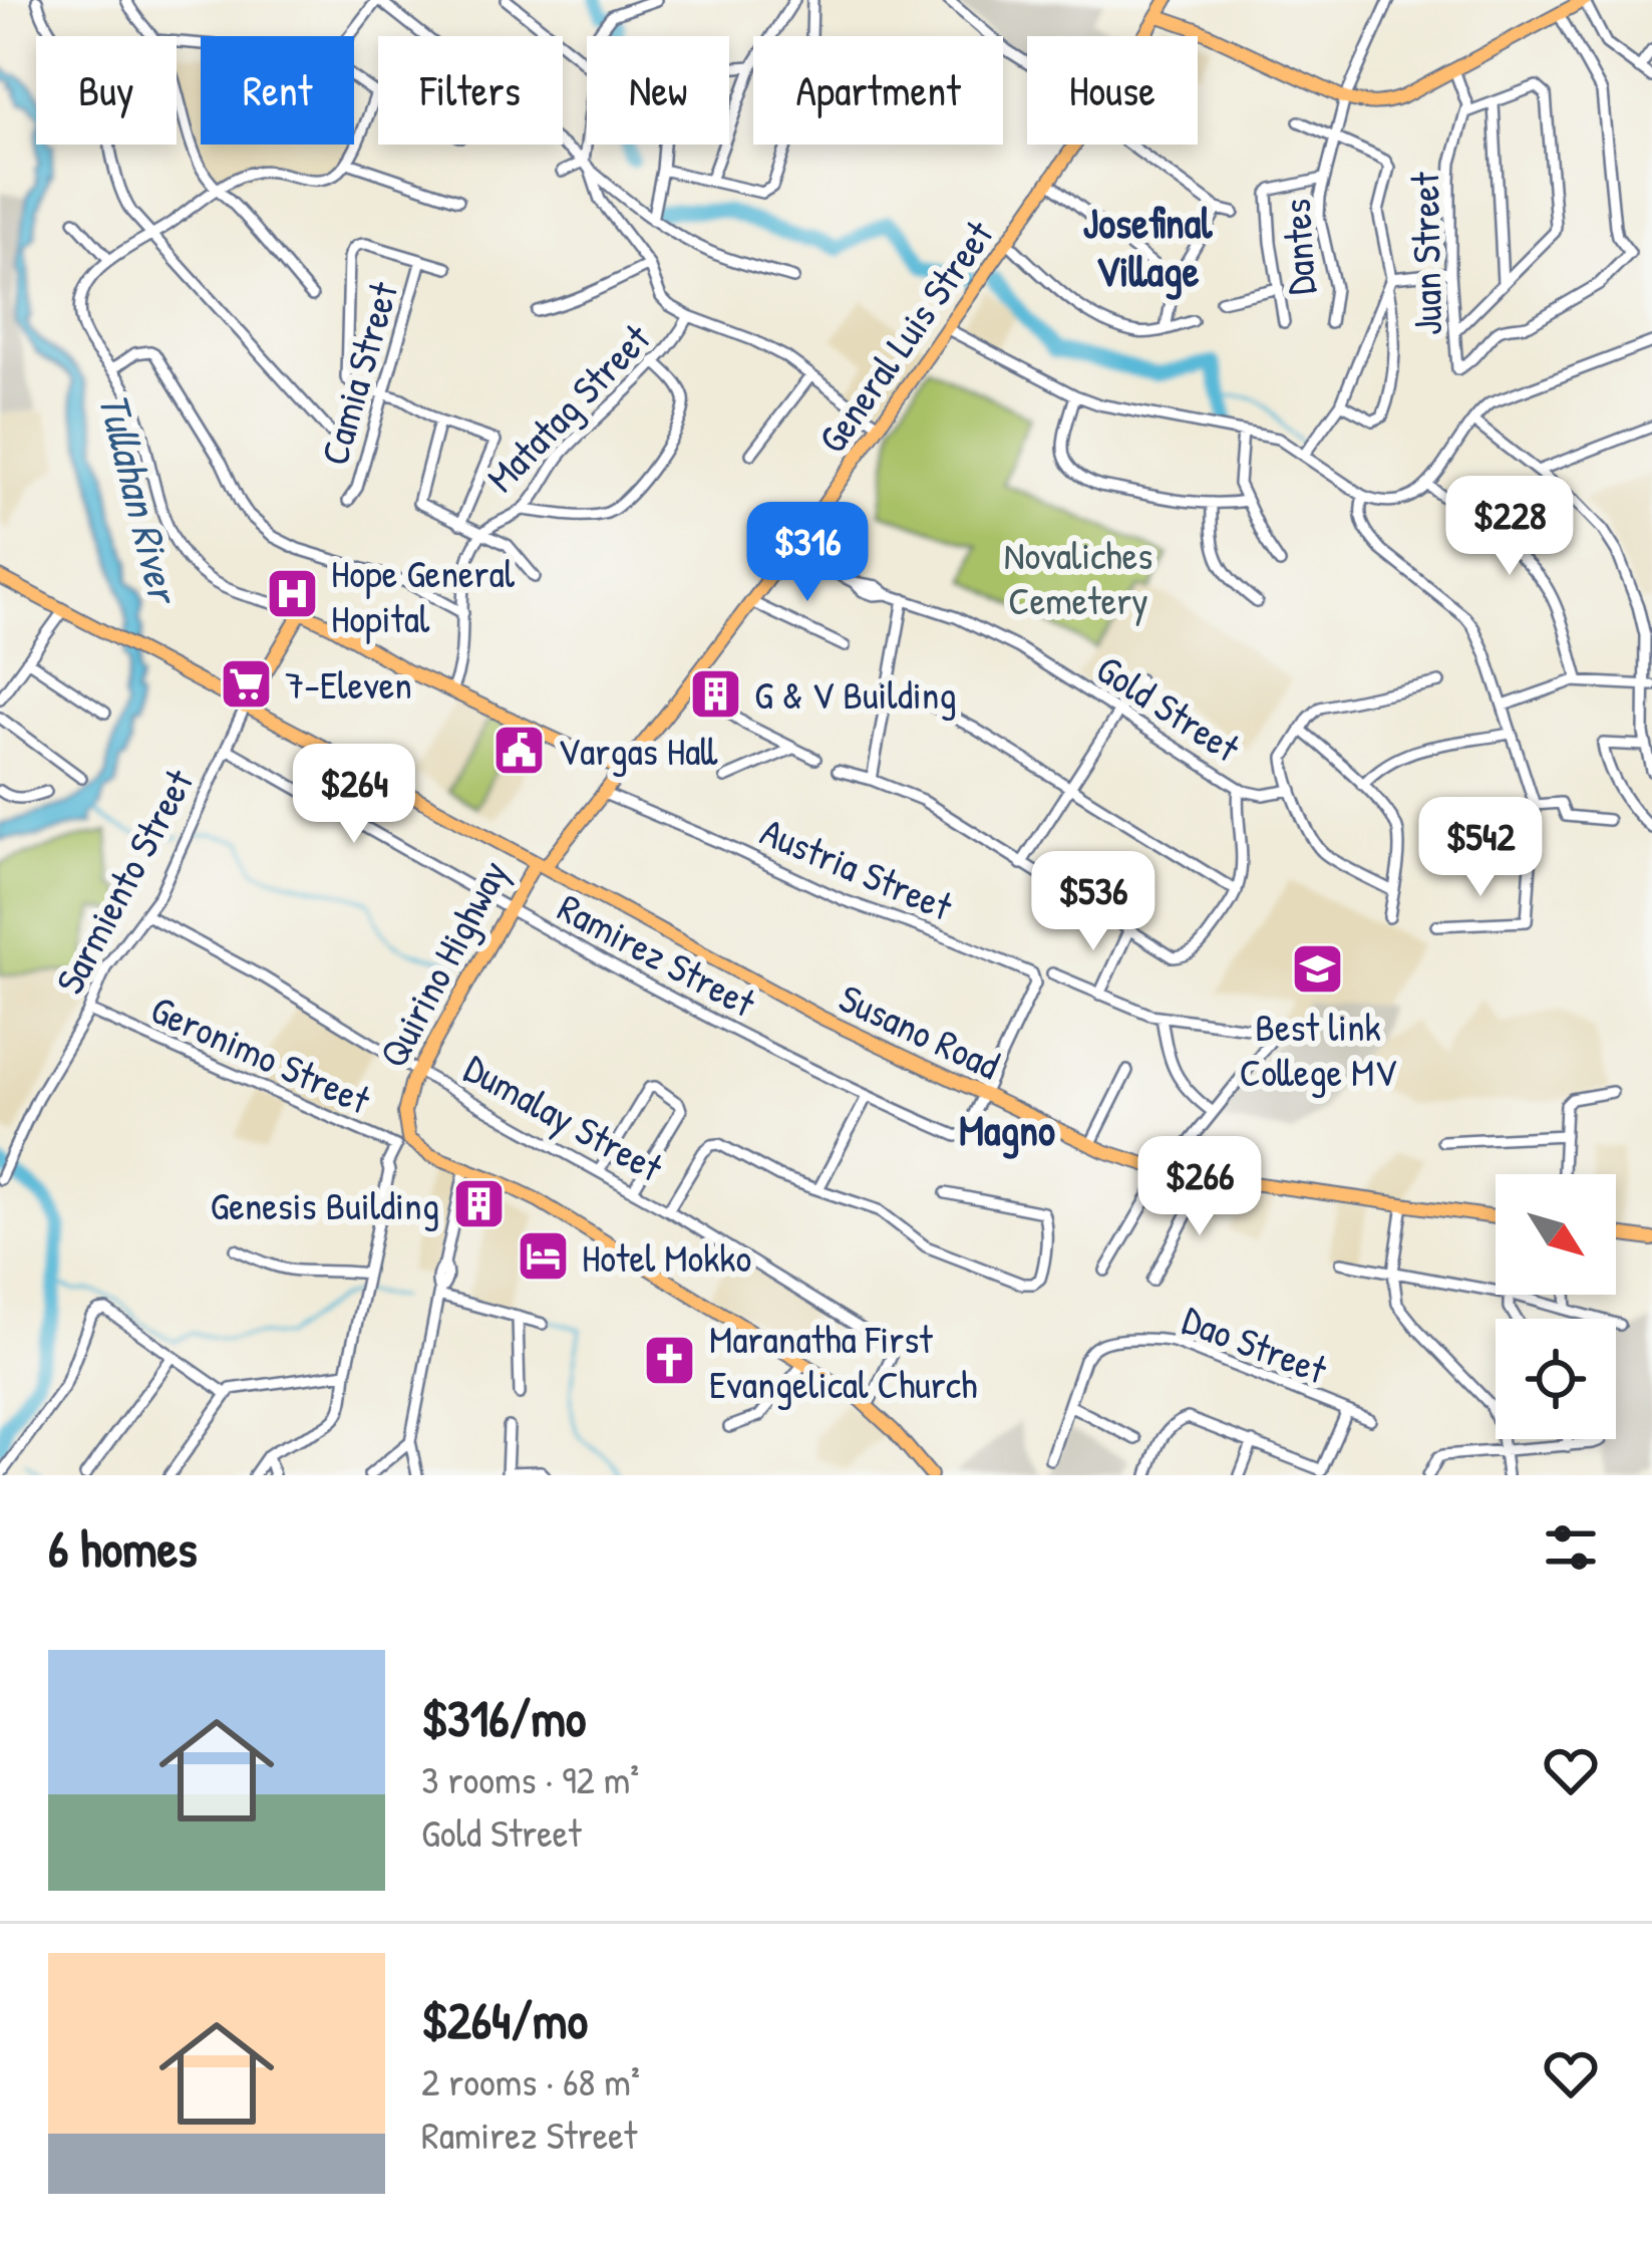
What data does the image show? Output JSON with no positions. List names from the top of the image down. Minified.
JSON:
{"streets":{"main road":["General Luis Street","Sarmiento Street","Quirino Highway","Susano Road"],"street":["Dantes","Juan Street","Camia Street","Matatag Street","Gold Street","Austria Street","Ramirez Street","Geronimo Street","Dumalay Street","Dao Street"]},"crossings":[["General Luis Street","Gold Street"],["General Luis Street","Austria Street"],["General Luis Street","Quirino Highway"],["General Luis Street","Susano Road"],["Austria Street","Ramirez Street"],["Austria Street","Susano Road"],["Sarmiento Street","Ramirez Street"],["Sarmiento Street","Quirino Highway"],["Sarmiento Street","Geronimo Street"],["Sarmiento Street","Dumalay Street"],["Ramirez Street","Quirino Highway"],["Ramirez Street","Susano Road"],["Quirino Highway","Susano Road"],["Quirino Highway","Geronimo Street"],["Quirino Highway","Dumalay Street"]],"districts":["Josefinal Village","Magno"],"water":["Tullahan River"],"parks":["Novaliches Cemetery"],"places":{"hospital":["Hope General Hopital"],"supermarket":["7-Eleven"],"building":["G & V Building","Genesis Building"],"public building":["Vargas Hall"],"school or university":["Best link College MV"],"hotel":["Hotel Mokko"],"church":["Maranatha First Evangelical Church"]},"north":"bottom right","page":{"chip":["Buy","Rent","Filters","New","Apartment","House"],"price":["$228","$316","$264","$542","$536","$266"],"heading":"6 homes","list":[{"name":"$316/mo","note":"3 rooms · 92 m² · Gold Street"},{"name":"$264/mo","note":"2 rooms · 68 m² · Ramirez Street"}]}}
